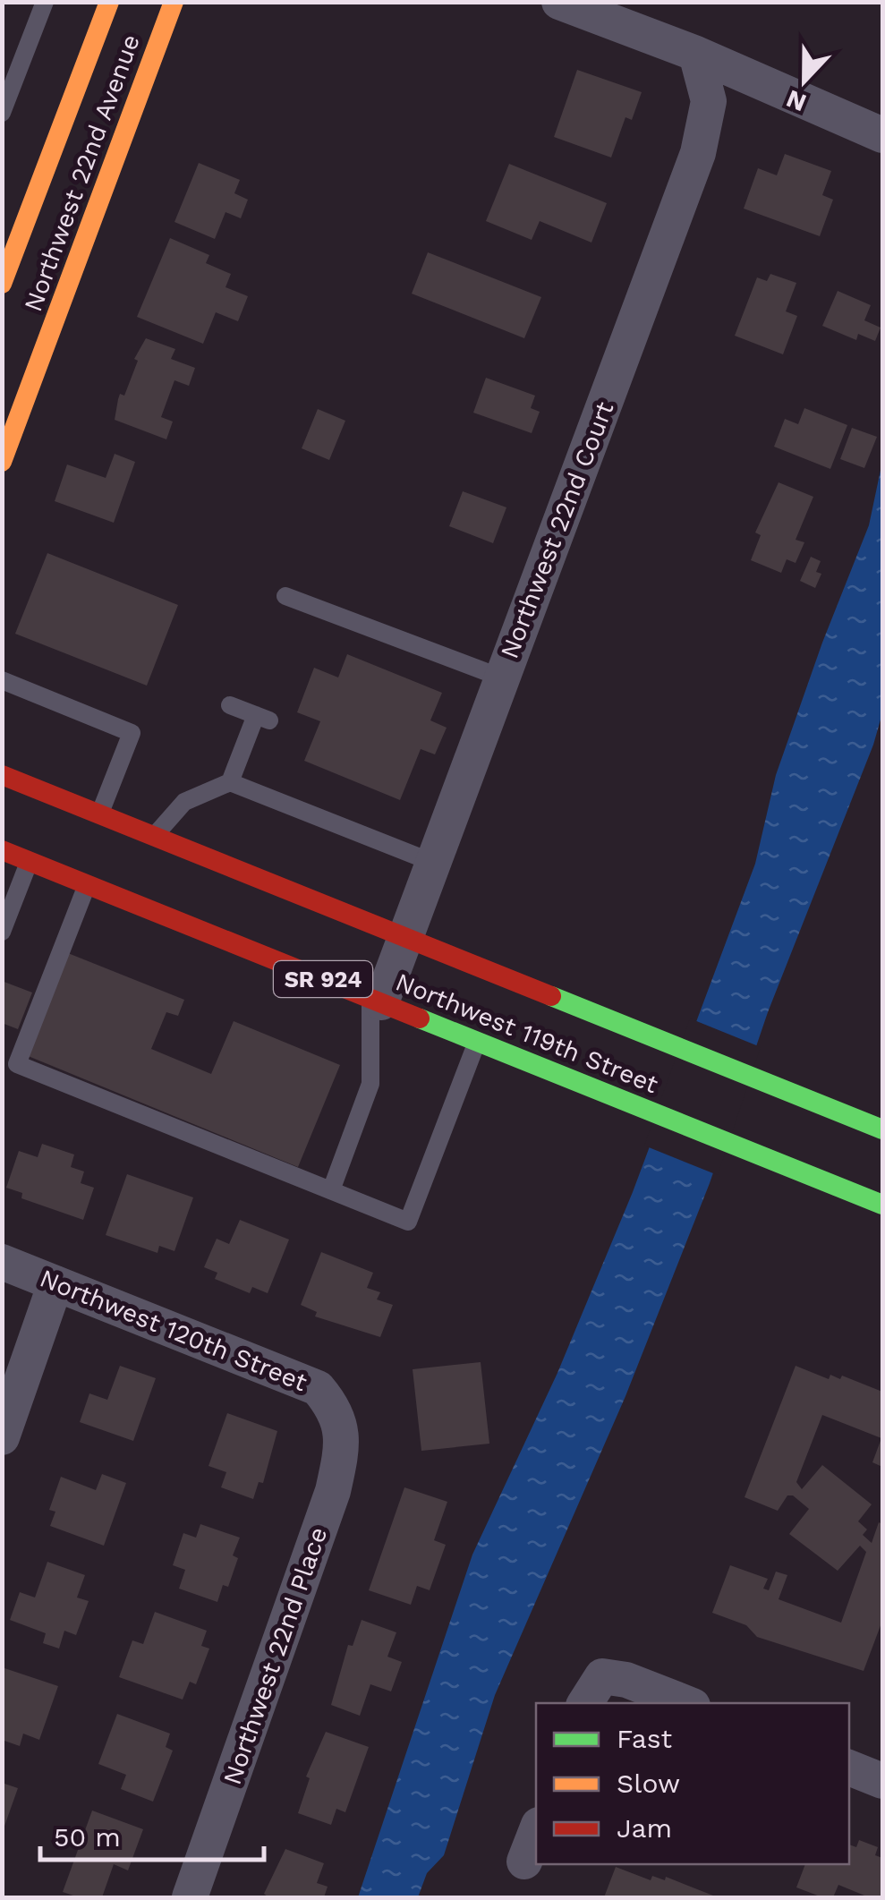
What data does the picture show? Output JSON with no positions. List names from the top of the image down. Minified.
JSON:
{"streets":{"main road":["Northwest 22nd Avenue","SR 924","Northwest 119th Street"],"street":["Northwest 22nd Court","Northwest 120th Street","Northwest 22nd Place"]},"crossings":[["Northwest 22nd Court","Northwest 119th Street"],["Northwest 120th Street","Northwest 22nd Place"]],"legend":["Fast","Slow","Jam"],"scale_bar":"50 m","north":"bottom"}
